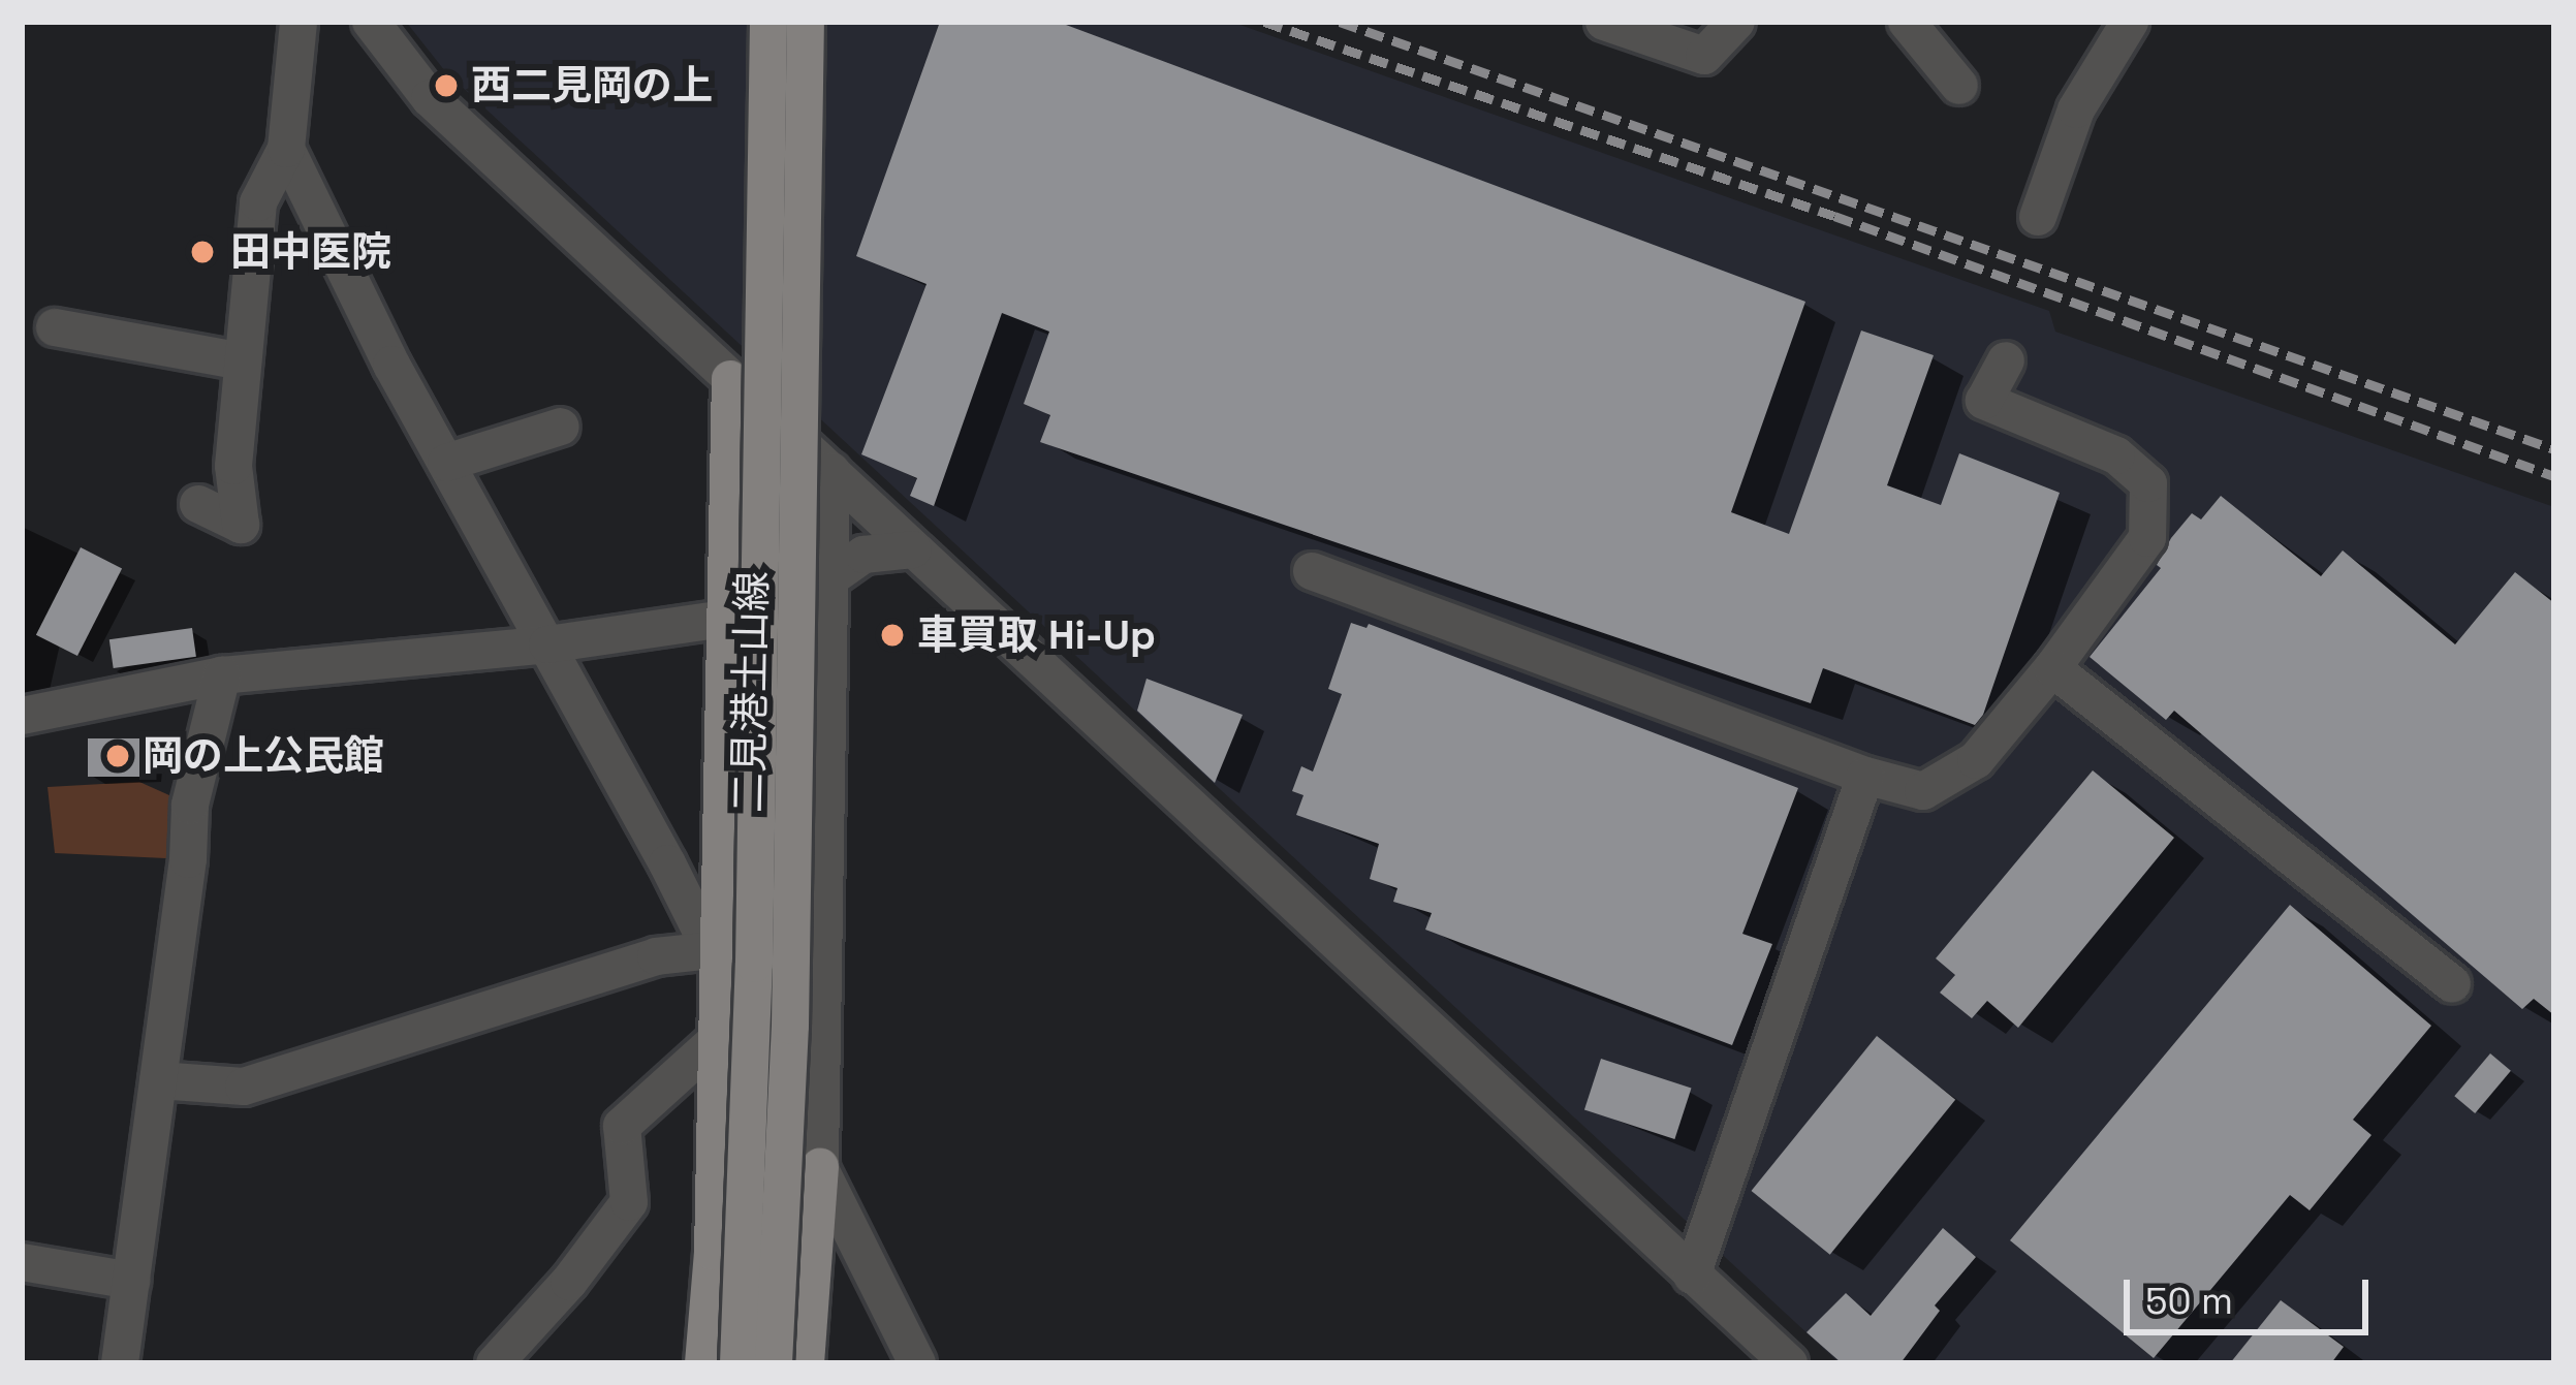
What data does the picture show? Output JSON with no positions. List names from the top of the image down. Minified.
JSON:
{"streets":{"main road":["二見港土山線"]},"places":["西二見岡の上","田中医院","車買取 Hi-Up","岡の上公民館"],"scale_bar":"50 m"}
